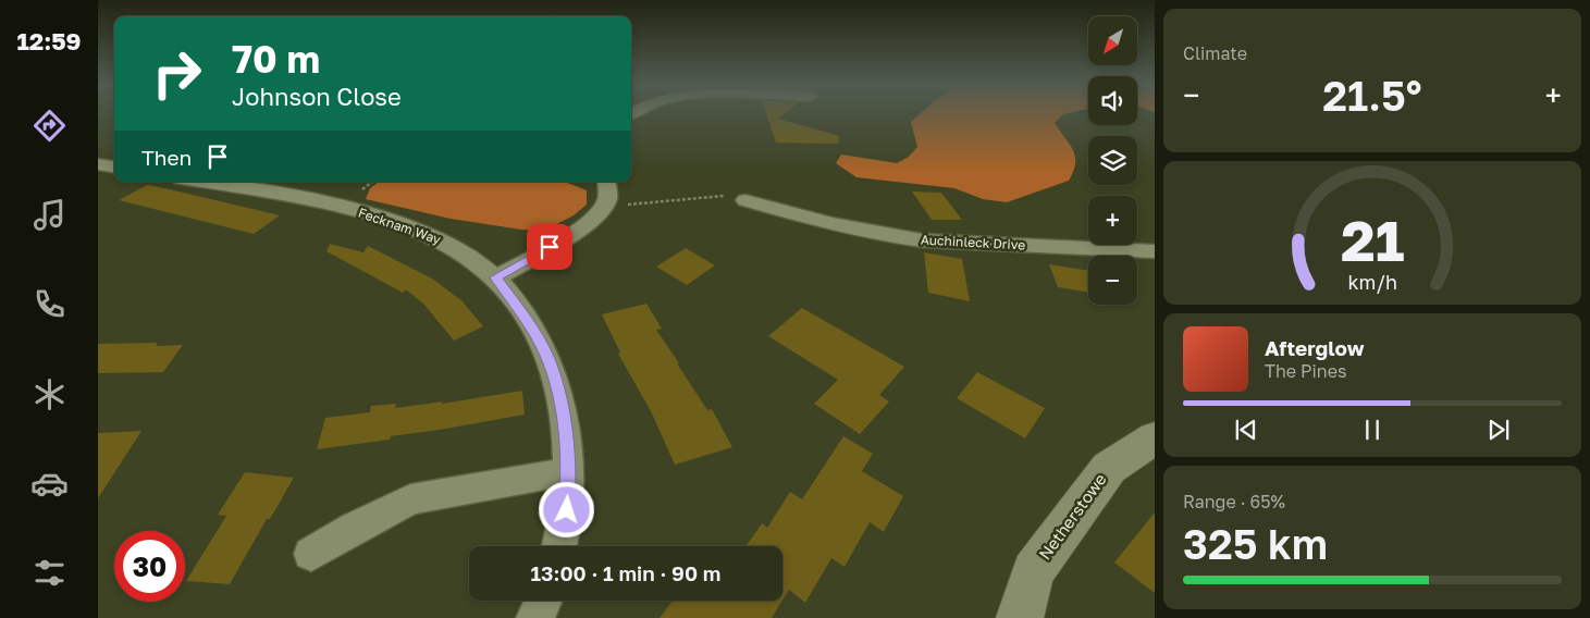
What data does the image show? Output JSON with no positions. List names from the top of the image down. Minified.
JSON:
{"streets":{"street":["Fecknam Way","Auchinleck Drive","Netherstowe"]},"north":"bottom left","page":{"tabs":"12:59","tile":["Climate",["Range · 65%","325 km"]],"map_buttons":["+","−"],"turn":["70 m","Johnson Close"],"heat":["−","21.5°","+"],"then":"Then","song":["Afterglow","The Pines"],"limit":"30","trip":"13:00 · 1 min · 90 m","gauge":["21","km/h"]}}
